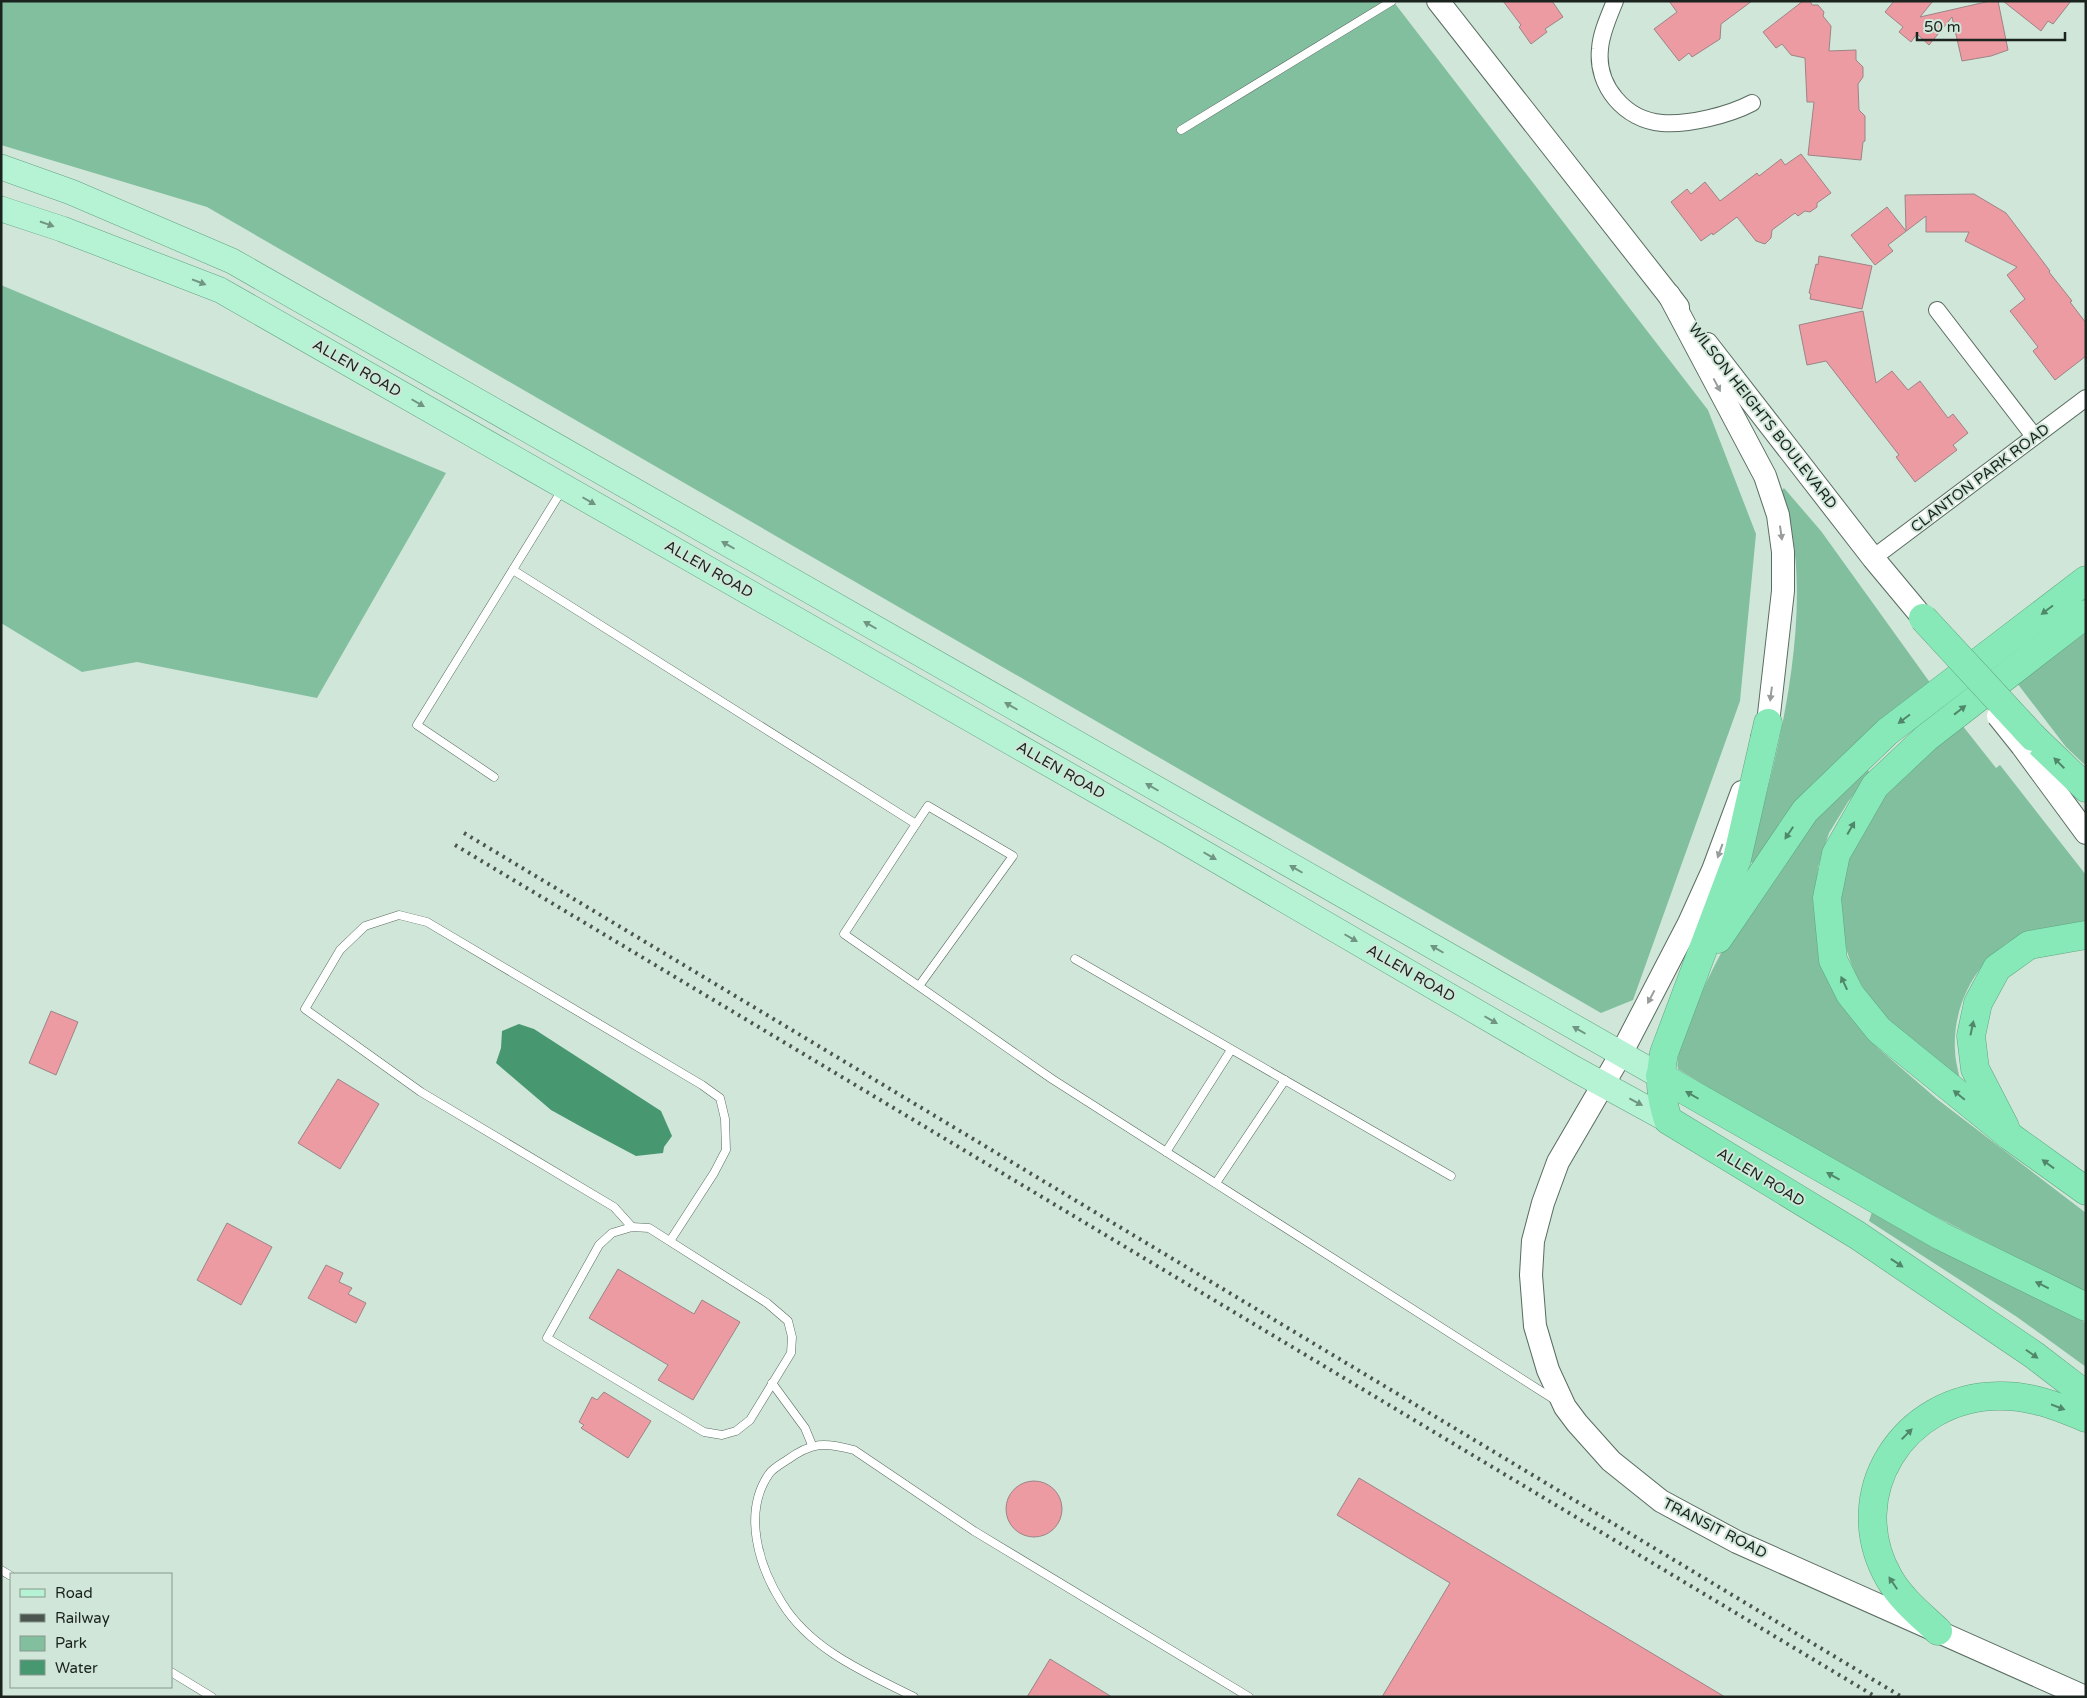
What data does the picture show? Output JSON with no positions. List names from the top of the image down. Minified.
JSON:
{"streets":{"highway":["ALLEN ROAD"],"main road":["WILSON HEIGHTS BOULEVARD","TRANSIT ROAD"],"street":["CLANTON PARK ROAD"]},"crossings":[["ALLEN ROAD","TRANSIT ROAD"],["WILSON HEIGHTS BOULEVARD","CLANTON PARK ROAD"],["WILSON HEIGHTS BOULEVARD","TRANSIT ROAD"]],"one_way":["TRANSIT ROAD"],"legend":["Road","Railway","Park","Water"],"scale_bar":"50 m"}
